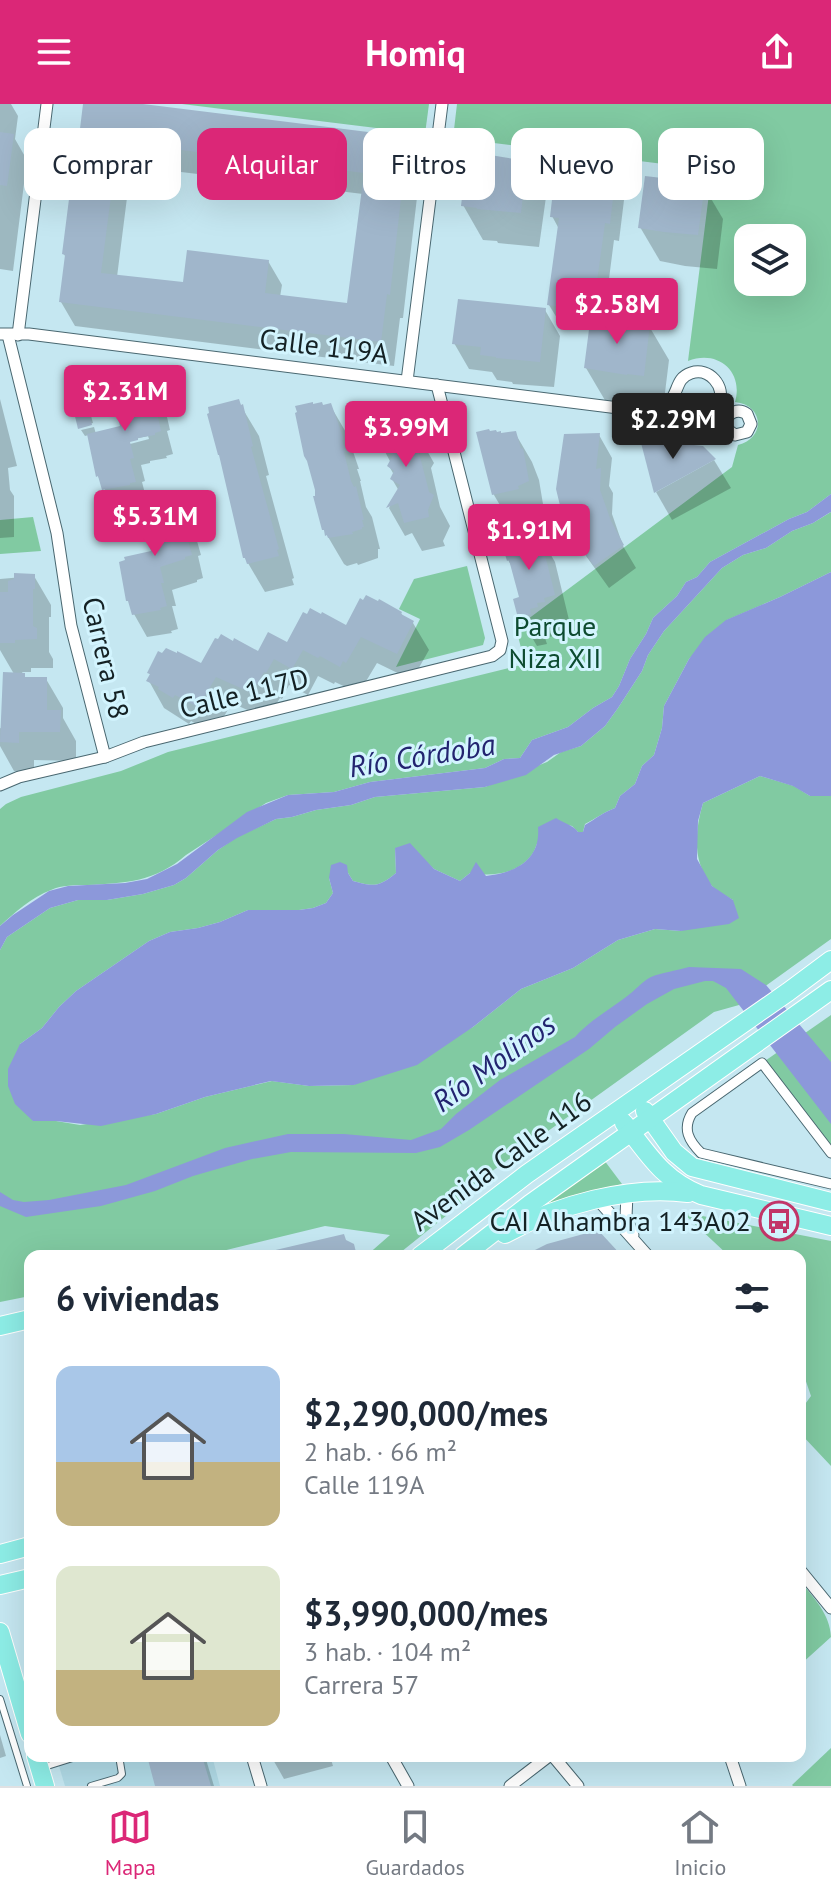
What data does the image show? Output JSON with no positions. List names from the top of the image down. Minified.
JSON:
{"streets":{"main road":["Avenida Calle 116"],"street":["Calle 119A","Carrera 58","Calle 117D"]},"crossings":[["Calle 119A","Carrera 58"],["Calle 119A","Calle 117D"],["Carrera 58","Calle 117D"]],"water":["Río Córdoba","Río Molinos"],"parks":["Parque Niza XII"],"places":{"bus stop":["CAI Alhambra 143A02"]},"page":{"header":"Homiq","chip":["Comprar","Alquilar","Filtros","Nuevo","Piso"],"price":["$2.58M","$2.31M","$2.29M","$3.99M","$5.31M","$1.91M"],"heading":"6 viviendas","list":[{"name":"$2,290,000/mes","note":"2 hab. · 66 m² · Calle 119A"},{"name":"$3,990,000/mes","note":"3 hab. · 104 m² · Carrera 57"}],"tabs":["Mapa","Guardados","Inicio"]}}
